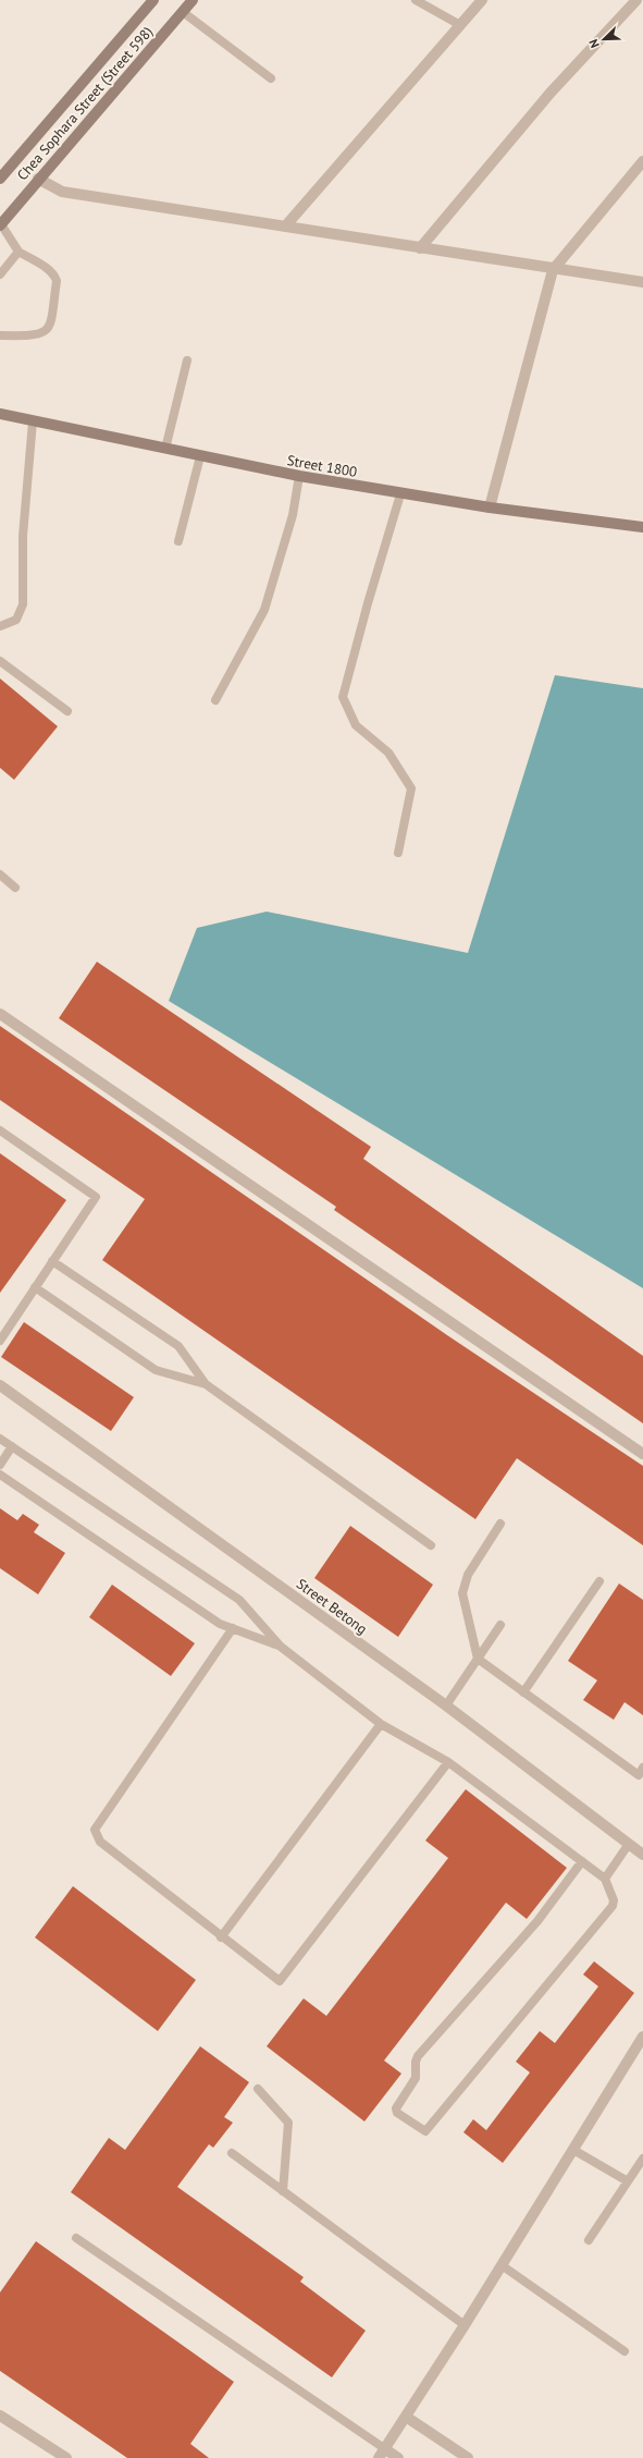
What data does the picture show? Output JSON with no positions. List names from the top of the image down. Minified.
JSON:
{"streets":{"street":["Chea Sophara Street (Street 598)","Street 1800","Street Betong"]},"north":"bottom left"}
